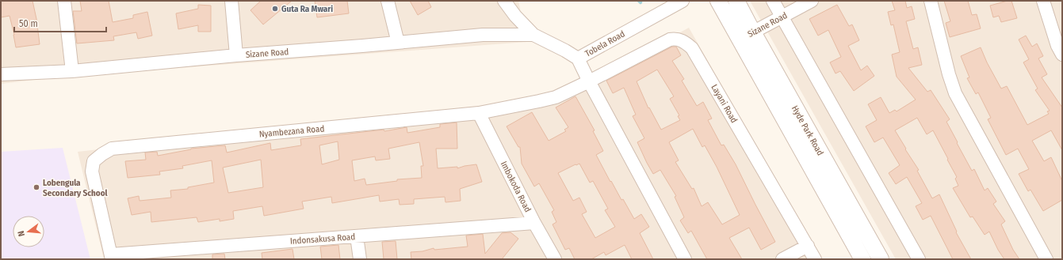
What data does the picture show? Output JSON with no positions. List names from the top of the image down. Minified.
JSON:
{"streets":{"street":["Sizane Road","Tobela Road","Layani Road","Hyde Park Road","Nyambezana Road","Imbokoda Road","Indonsakusa Road"]},"crossings":[["Sizane Road","Tobela Road"],["Sizane Road","Hyde Park Road"],["Layani Road","Nyambezana Road"],["Nyambezana Road","Imbokoda Road"],["Nyambezana Road","Indonsakusa Road"],["Imbokoda Road","Indonsakusa Road"]],"places":["Guta Ra Mwari","Lobengula Secondary School"],"scale_bar":"50 m","north":"left"}
